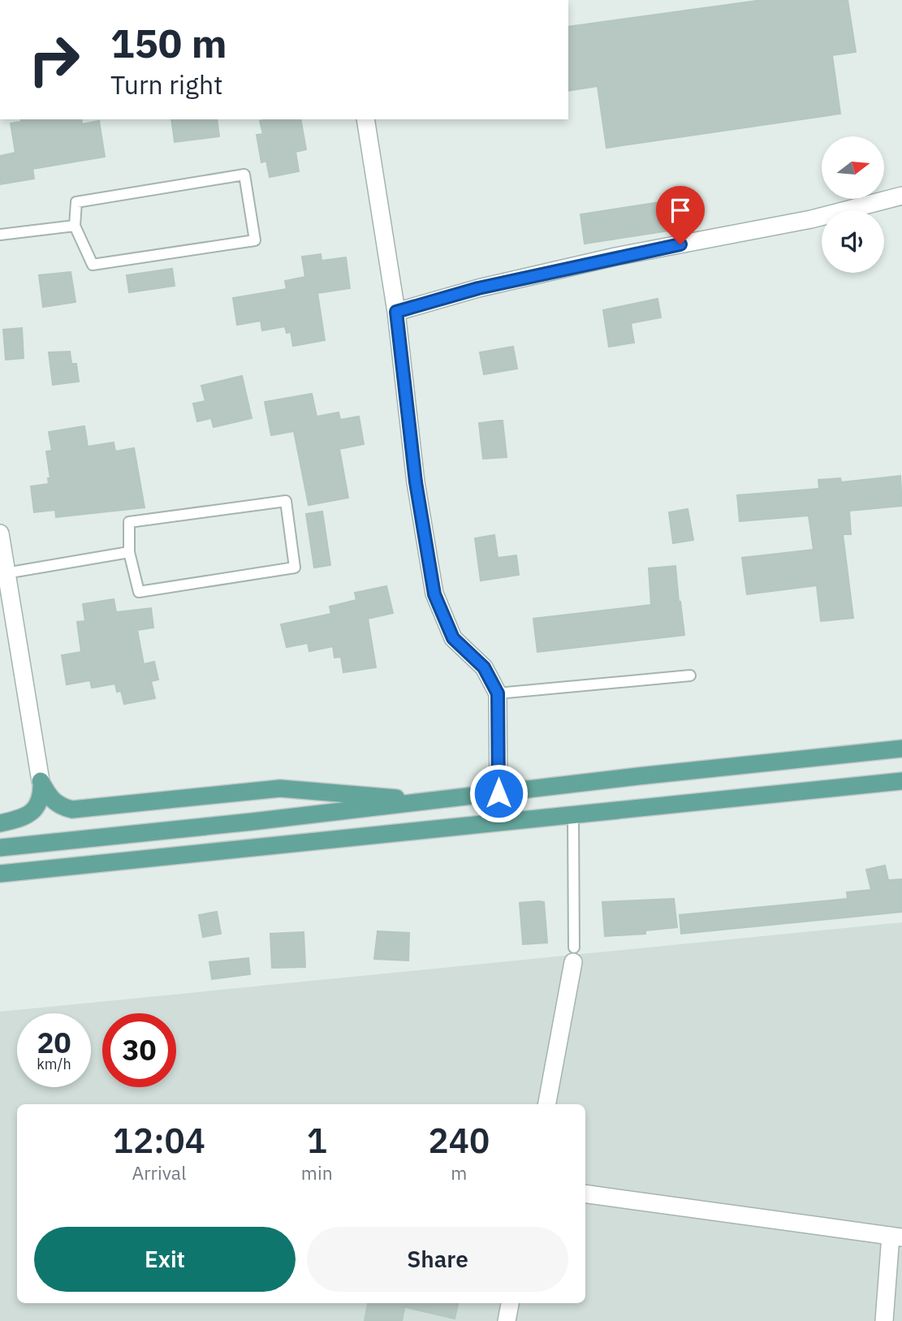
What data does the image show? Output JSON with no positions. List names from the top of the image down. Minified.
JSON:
{"north":"right","page":{"turn":["150 m","Turn right"],"speed":"20 km/h","limit":"30","eta":["12:04","Arrival","1","min","240","m"],"buttons":["Exit","Share"]}}
